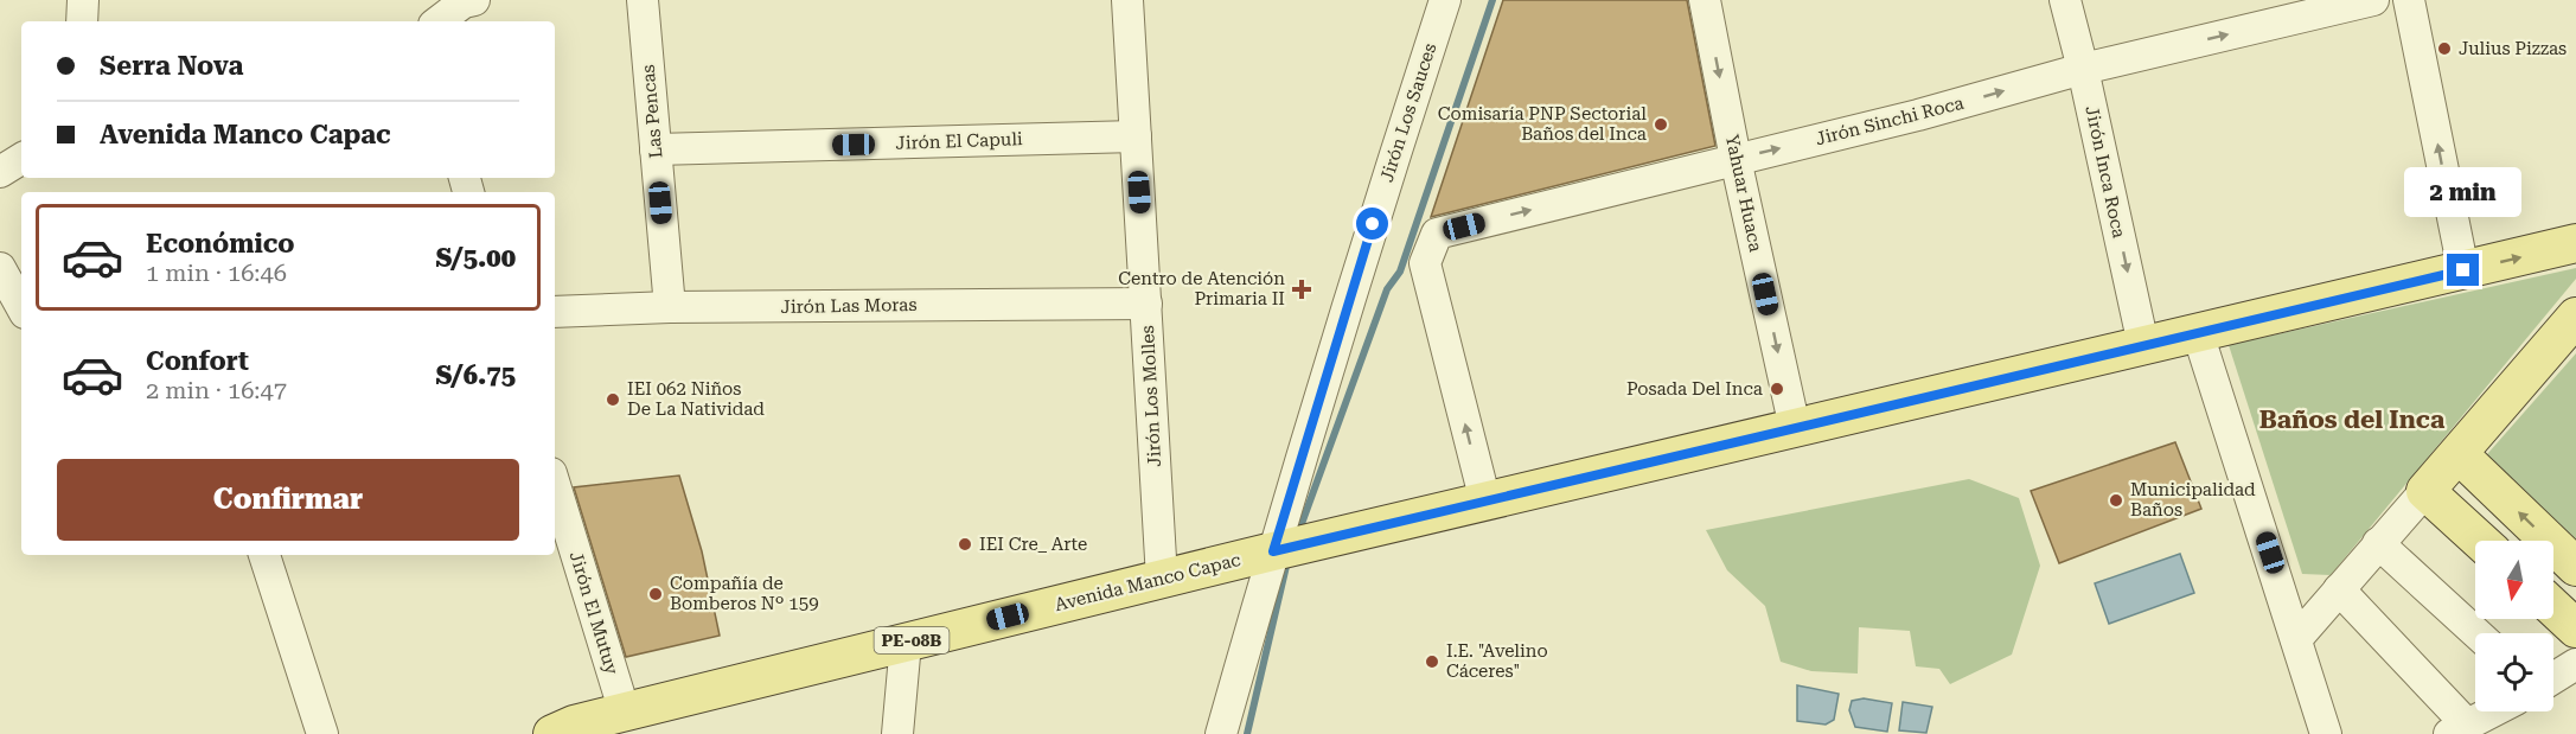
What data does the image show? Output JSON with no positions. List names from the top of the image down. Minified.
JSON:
{"streets":{"main road":["Avenida Manco Capac","PE-08B"],"street":["Las Pencas","Jirón Los Sauces","Jirón Sinchi Roca","Jirón El Capuli","Jirón Inca Roca","Yahuar Huaca","Jirón Las Moras","Jirón Los Molles","Jirón El Mutuy"]},"crossings":[["Las Pencas","Jirón El Capuli"],["Las Pencas","Jirón Las Moras"],["Jirón Los Sauces","Avenida Manco Capac"],["Jirón Sinchi Roca","Jirón Inca Roca"],["Jirón Sinchi Roca","Yahuar Huaca"],["Jirón Sinchi Roca","Avenida Manco Capac"],["Jirón El Capuli","Jirón Los Molles"],["Jirón Inca Roca","Avenida Manco Capac"],["Yahuar Huaca","Avenida Manco Capac"],["Jirón Las Moras","Jirón Los Molles"],["Jirón Los Molles","Avenida Manco Capac"],["Avenida Manco Capac","Jirón El Mutuy"]],"one_way":["Jirón Sinchi Roca","Jirón Inca Roca","Yahuar Huaca"],"districts":["Baños del Inca"],"places":{"other":["Julius Pizzas","Comisaría PNP Sectorial Baños del Inca","Posada Del Inca","IEI 062 Niños De La Natividad","Municipalidad Baños","IEI Cre_ Arte","Compañía de Bomberos Nº 159","I.E. \"Avelino Cáceres\""],"health":["Centro de Atención Primaria II"]},"north":"bottom","page":{"banner":["Serra Nova","Avenida Manco Capac"],"bubble":"2 min","list":[{"name":"Económico","note":"1 min · 16:46","value":"S/5.00"},{"name":"Confort","note":"2 min · 16:47","value":"S/6.75"}],"buttons":"Confirmar"}}
